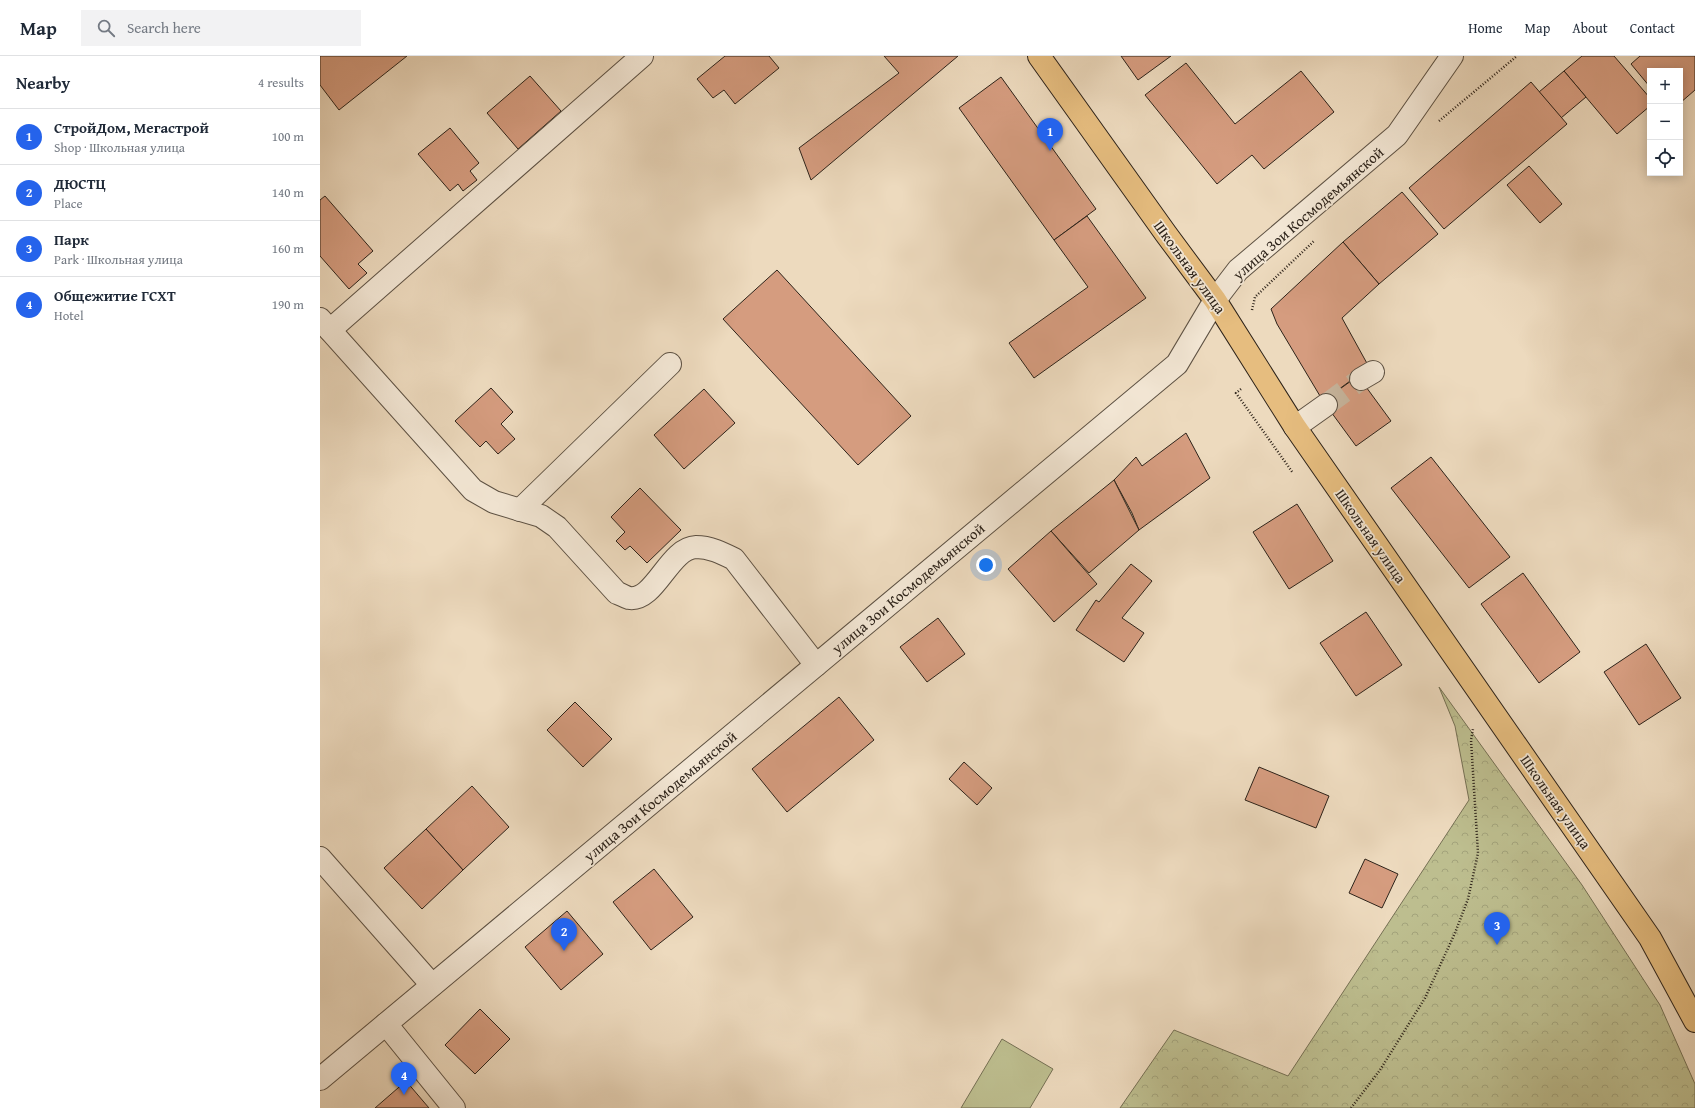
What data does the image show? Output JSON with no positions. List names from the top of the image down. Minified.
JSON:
{"streets":{"main road":["Школьная улица"],"street":["улица Зои Космодемьянской"]},"crossings":[["улица Зои Космодемьянской","Школьная улица"]],"page":{"header":"Map","search":"Search here","nav":["Home","Map","About","Contact"],"heading":["Nearby","4 results"],"map_buttons":["+","−"],"list":[{"mark":"1","name":"СтройДом, Мегастрой","note":"Shop · Школьная улица","value":"100 m"},{"mark":"2","name":"ДЮСТЦ","note":"Place","value":"140 m"},{"mark":"3","name":"Парк","note":"Park · Школьная улица","value":"160 m"},{"mark":"4","name":"Общежитие ГСХТ","note":"Hotel","value":"190 m"}],"pins":["1","3","2","4"]}}
